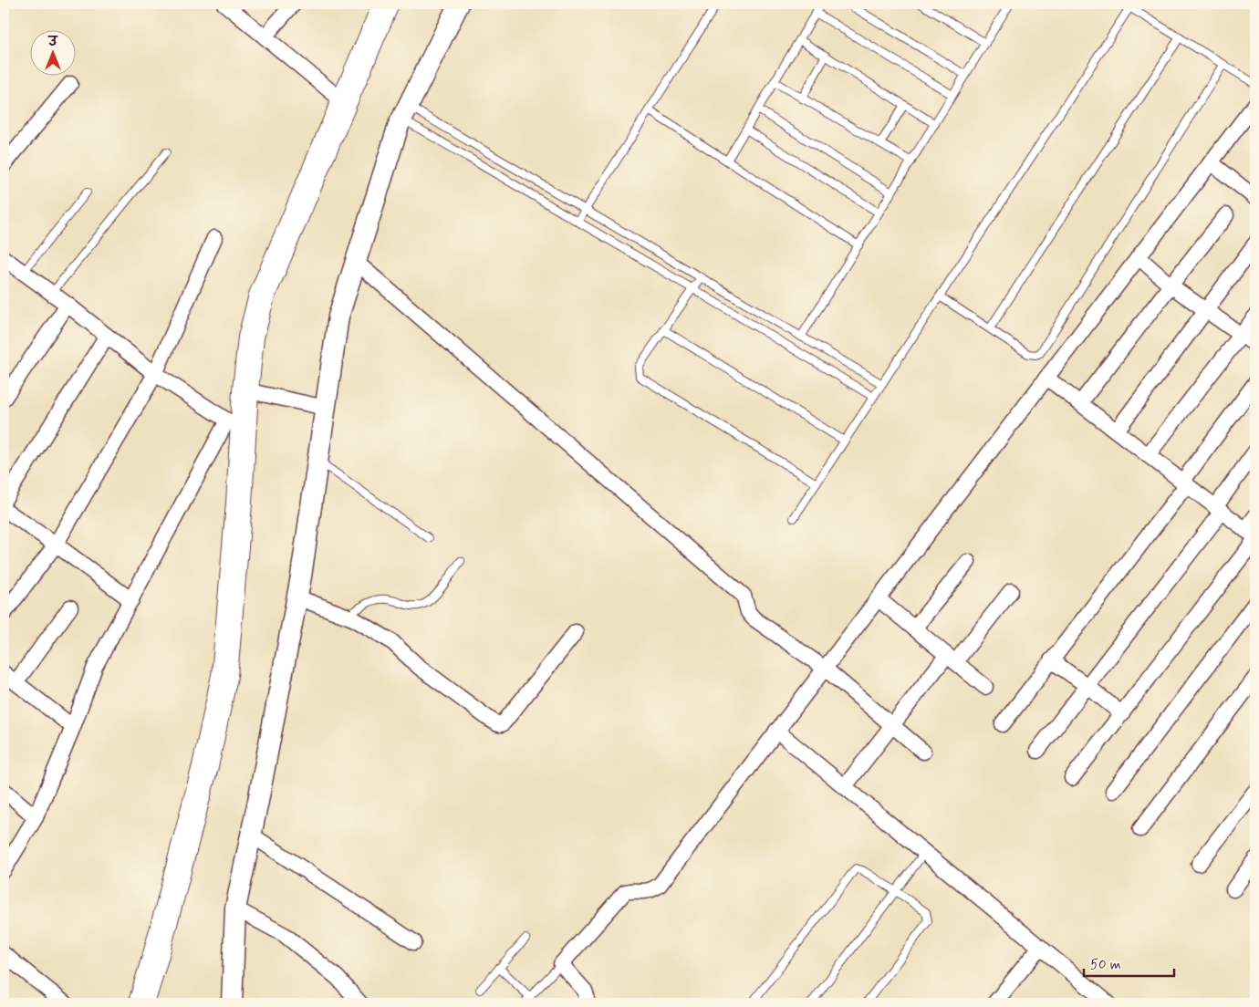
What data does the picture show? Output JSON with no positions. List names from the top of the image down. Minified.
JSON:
{"scale_bar":"50 m","north":"top"}
